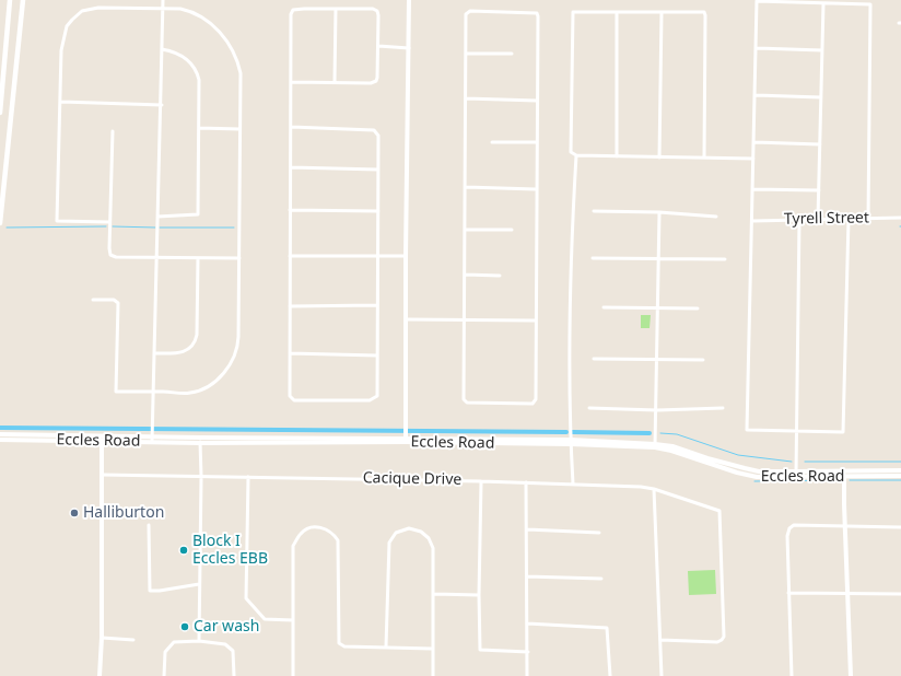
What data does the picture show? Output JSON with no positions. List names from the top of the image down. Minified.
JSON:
{"streets":{"street":["Tyrell Street","Eccles Road","Cacique Drive"]},"places":["Halliburton","Block I Eccles EBB","Car wash"]}
